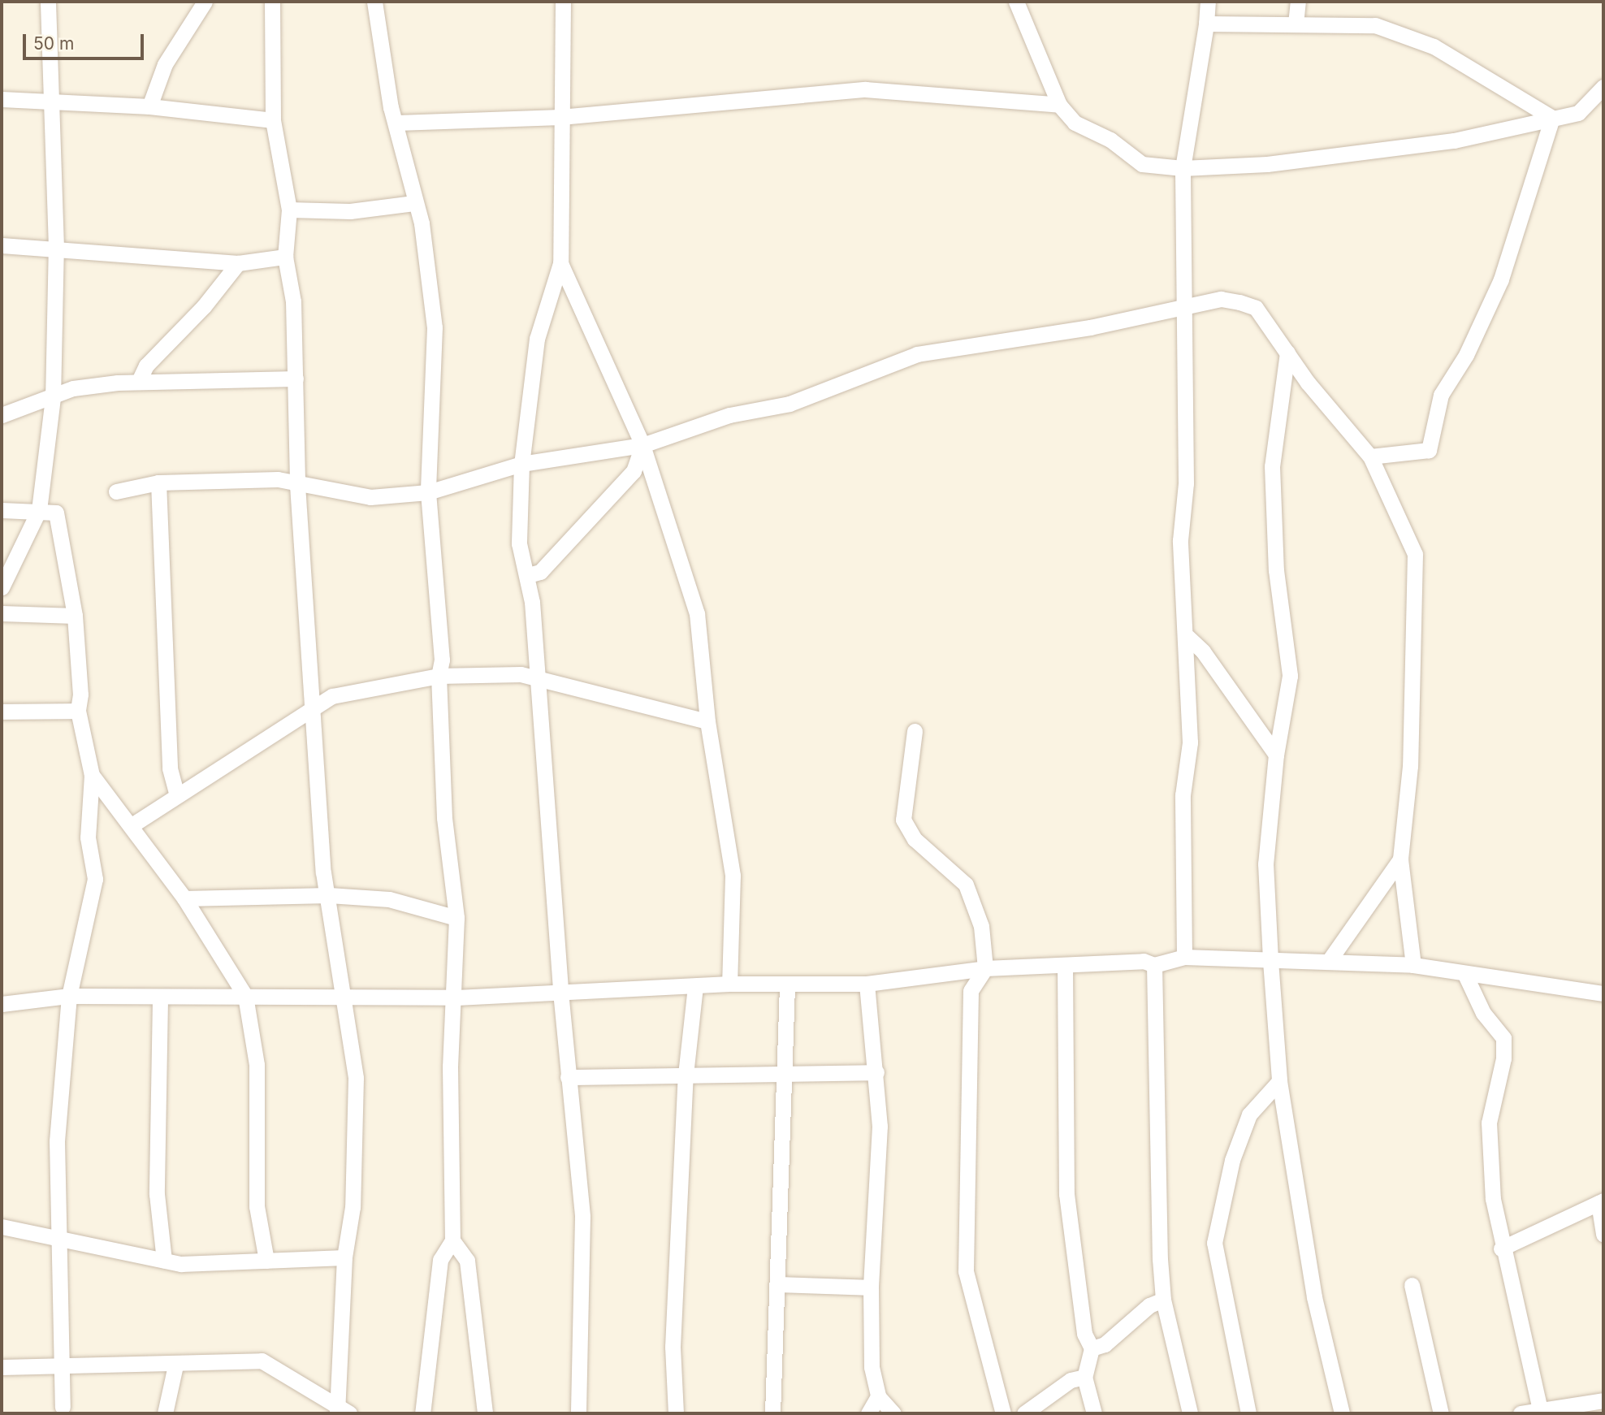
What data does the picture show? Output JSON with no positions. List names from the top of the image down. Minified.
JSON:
{"scale_bar":"50 m"}
